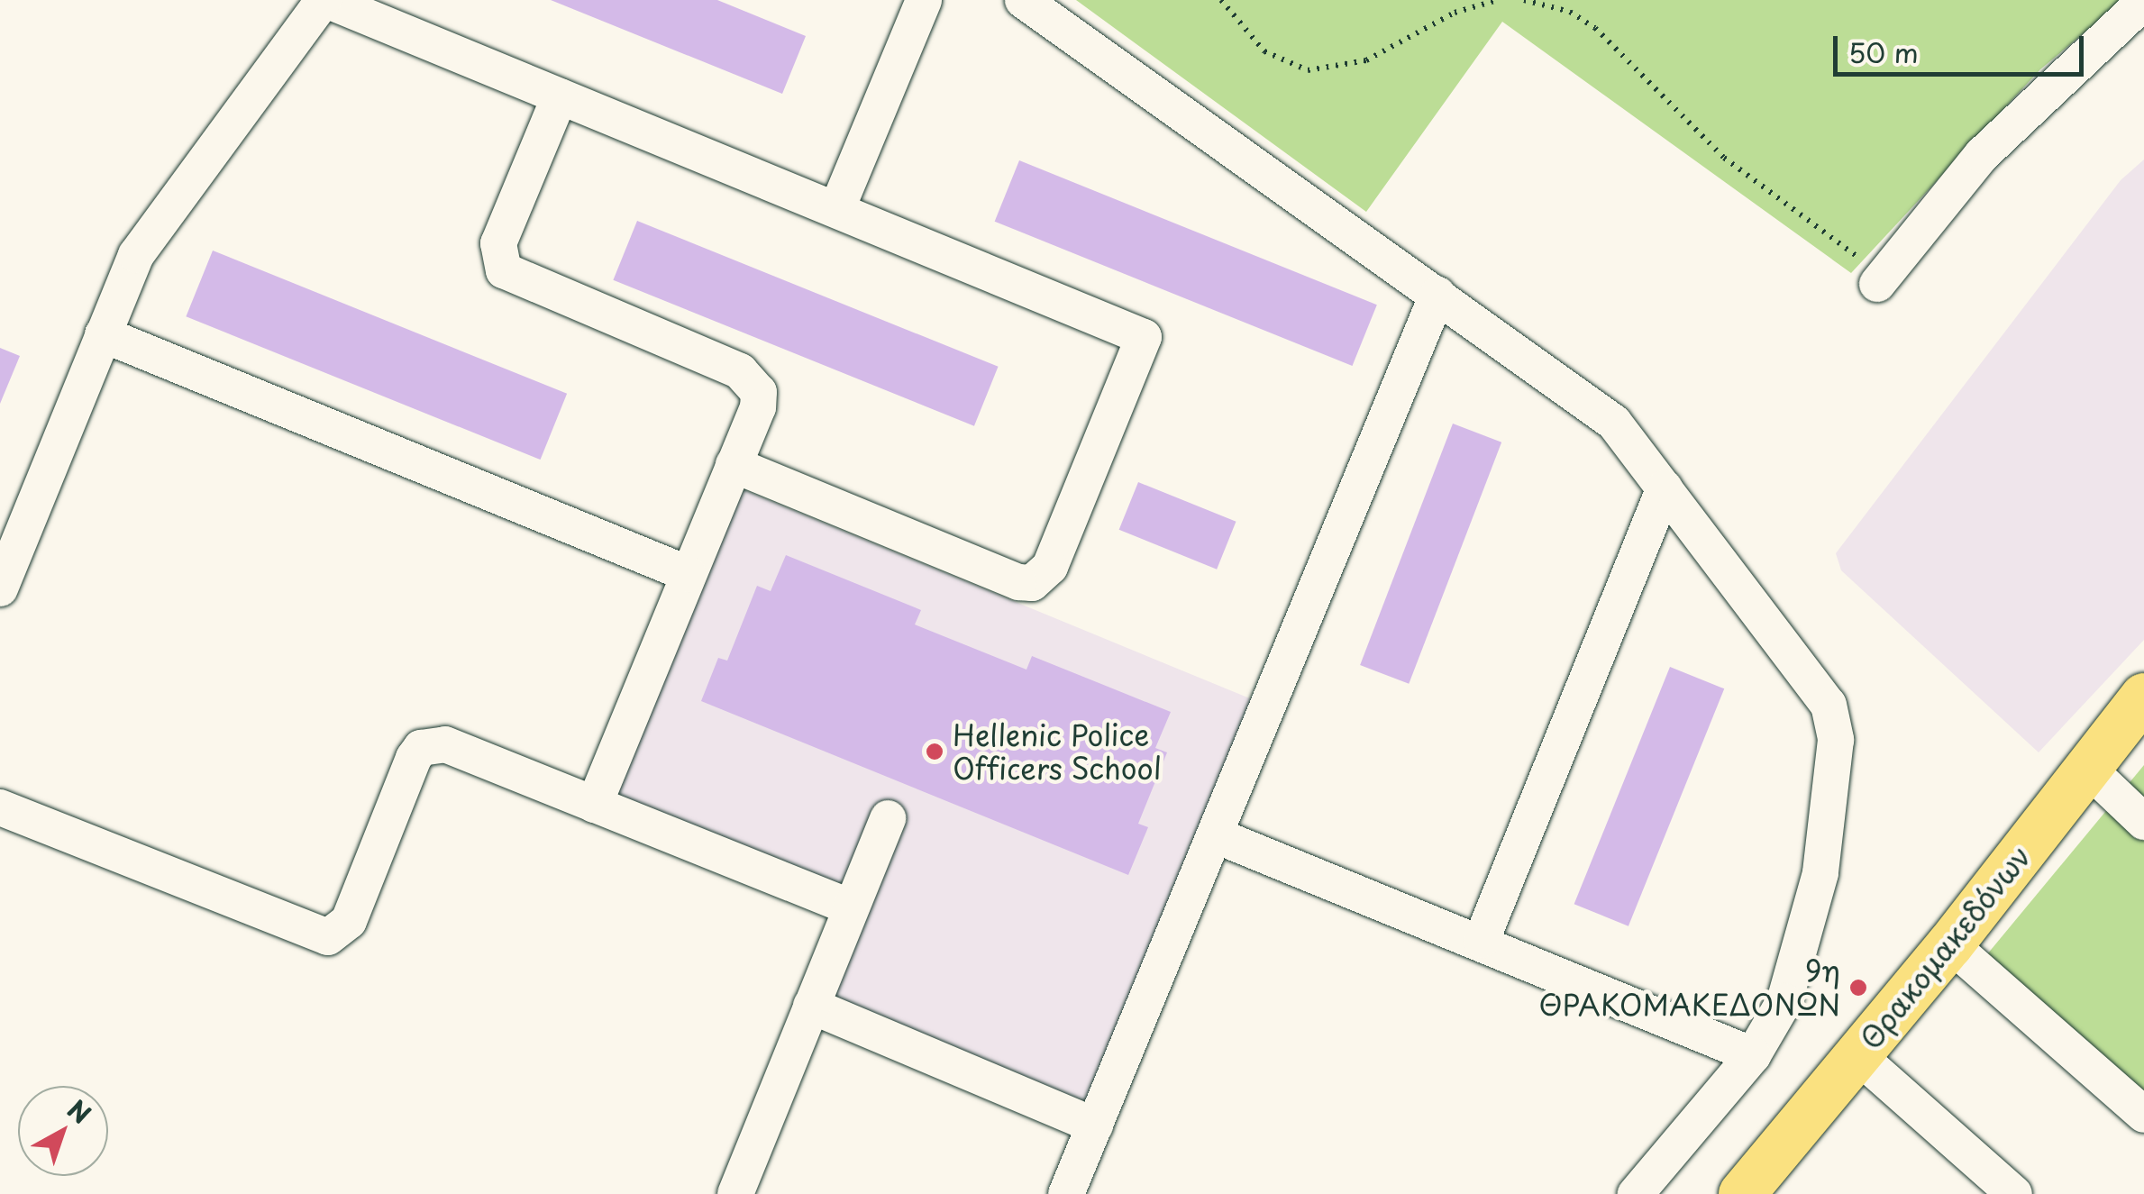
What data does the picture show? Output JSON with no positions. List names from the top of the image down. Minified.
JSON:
{"streets":{"main road":["Θρακομακεδόνων"]},"places":["Hellenic Police Officers School","9η ΘΡΑΚΟΜΑΚΕΔΟΝΩΝ"],"scale_bar":"50 m","north":"top right"}
